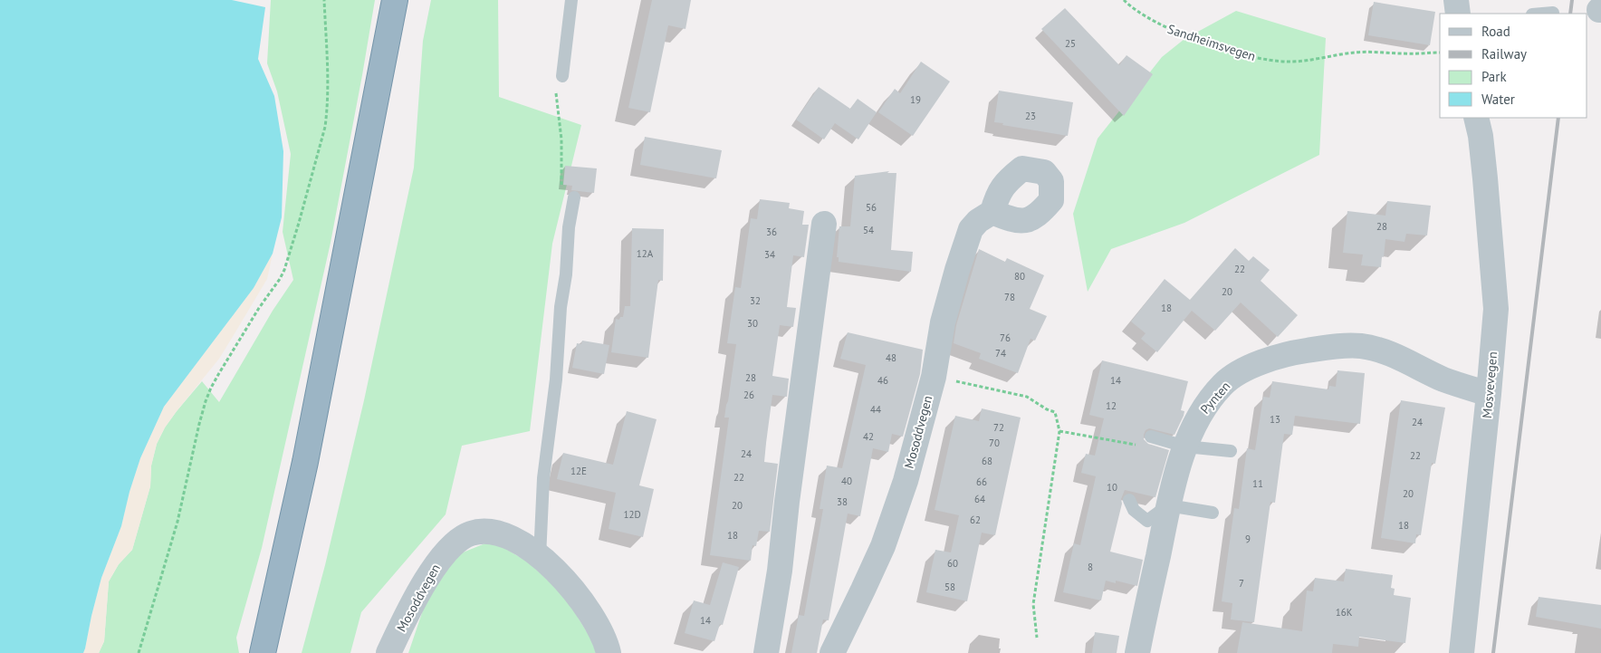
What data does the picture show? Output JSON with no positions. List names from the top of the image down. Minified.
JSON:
{"streets":{"street":["Mosvevegen","Pynten","Mosoddvegen"],"path":["Sandheimsvegen"]},"crossings":[["Mosvevegen","Pynten"]],"house_numbers":["25","19","23","56","28","54","36","12A","34","22","80","20","78","32","18","30","76","74","48","28","46","14","26","12","44","13","24","72","42","70","24","22","68","12E","22","40","66","11","10","20","64","38","20","12D","62","18","18","9","60","8","7","58","16K","14"],"legend":["Road","Railway","Park","Water"]}
